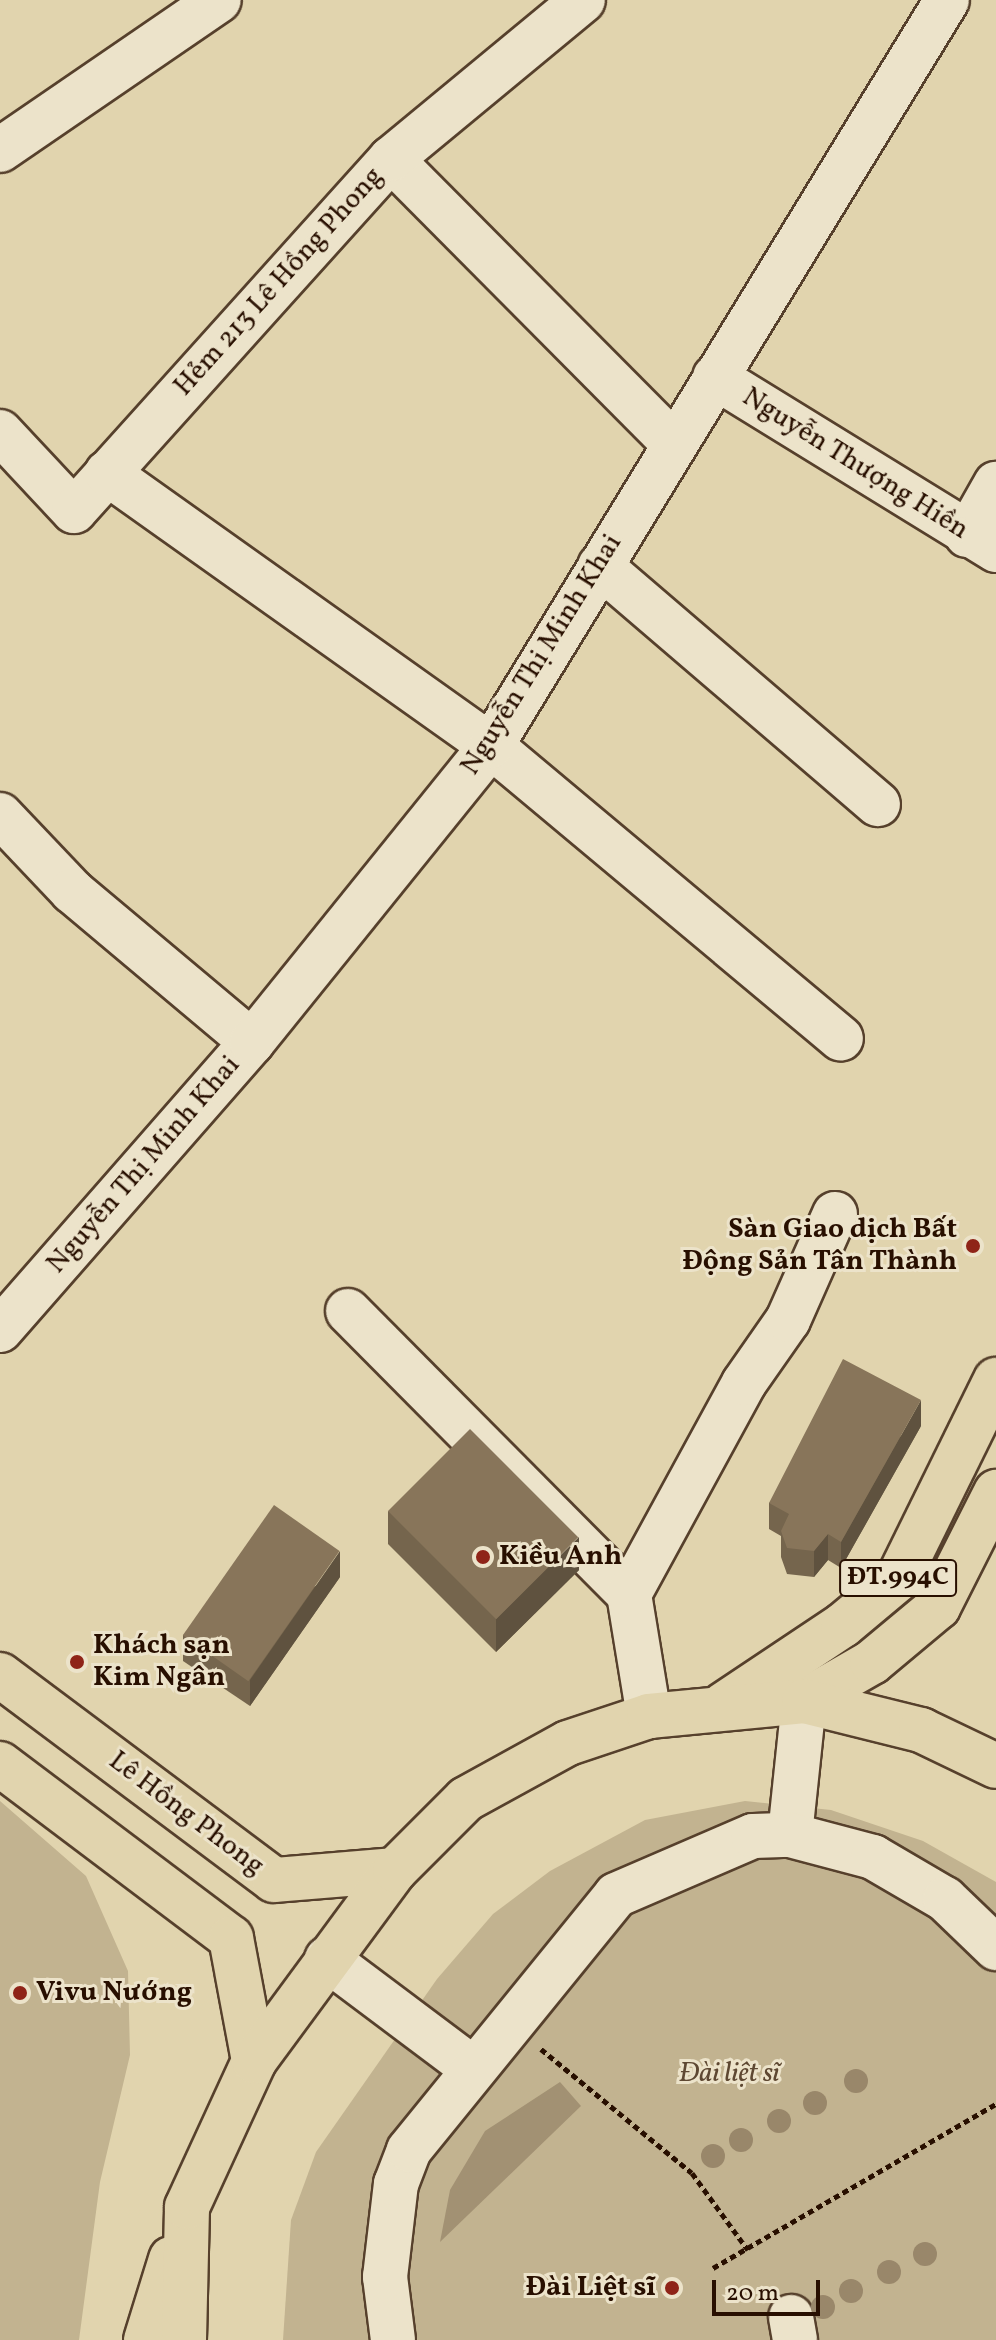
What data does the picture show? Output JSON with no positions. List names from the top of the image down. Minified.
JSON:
{"streets":{"main road":["ĐT.994C","Lê Hồng Phong"],"street":["Hẻm 213 Lê Hồng Phong","Nguyễn Thượng Hiền","Nguyễn Thị Minh Khai"]},"crossings":[["Nguyễn Thượng Hiền","Nguyễn Thị Minh Khai"]],"parks":["Đài liệt sĩ"],"places":["Sàn Giao dịch Bất Động Sản Tân Thành","Kiều Anh","Khách sạn Kim Ngân","Vivu Nướng","Đài Liệt sĩ"],"scale_bar":"20 m"}
